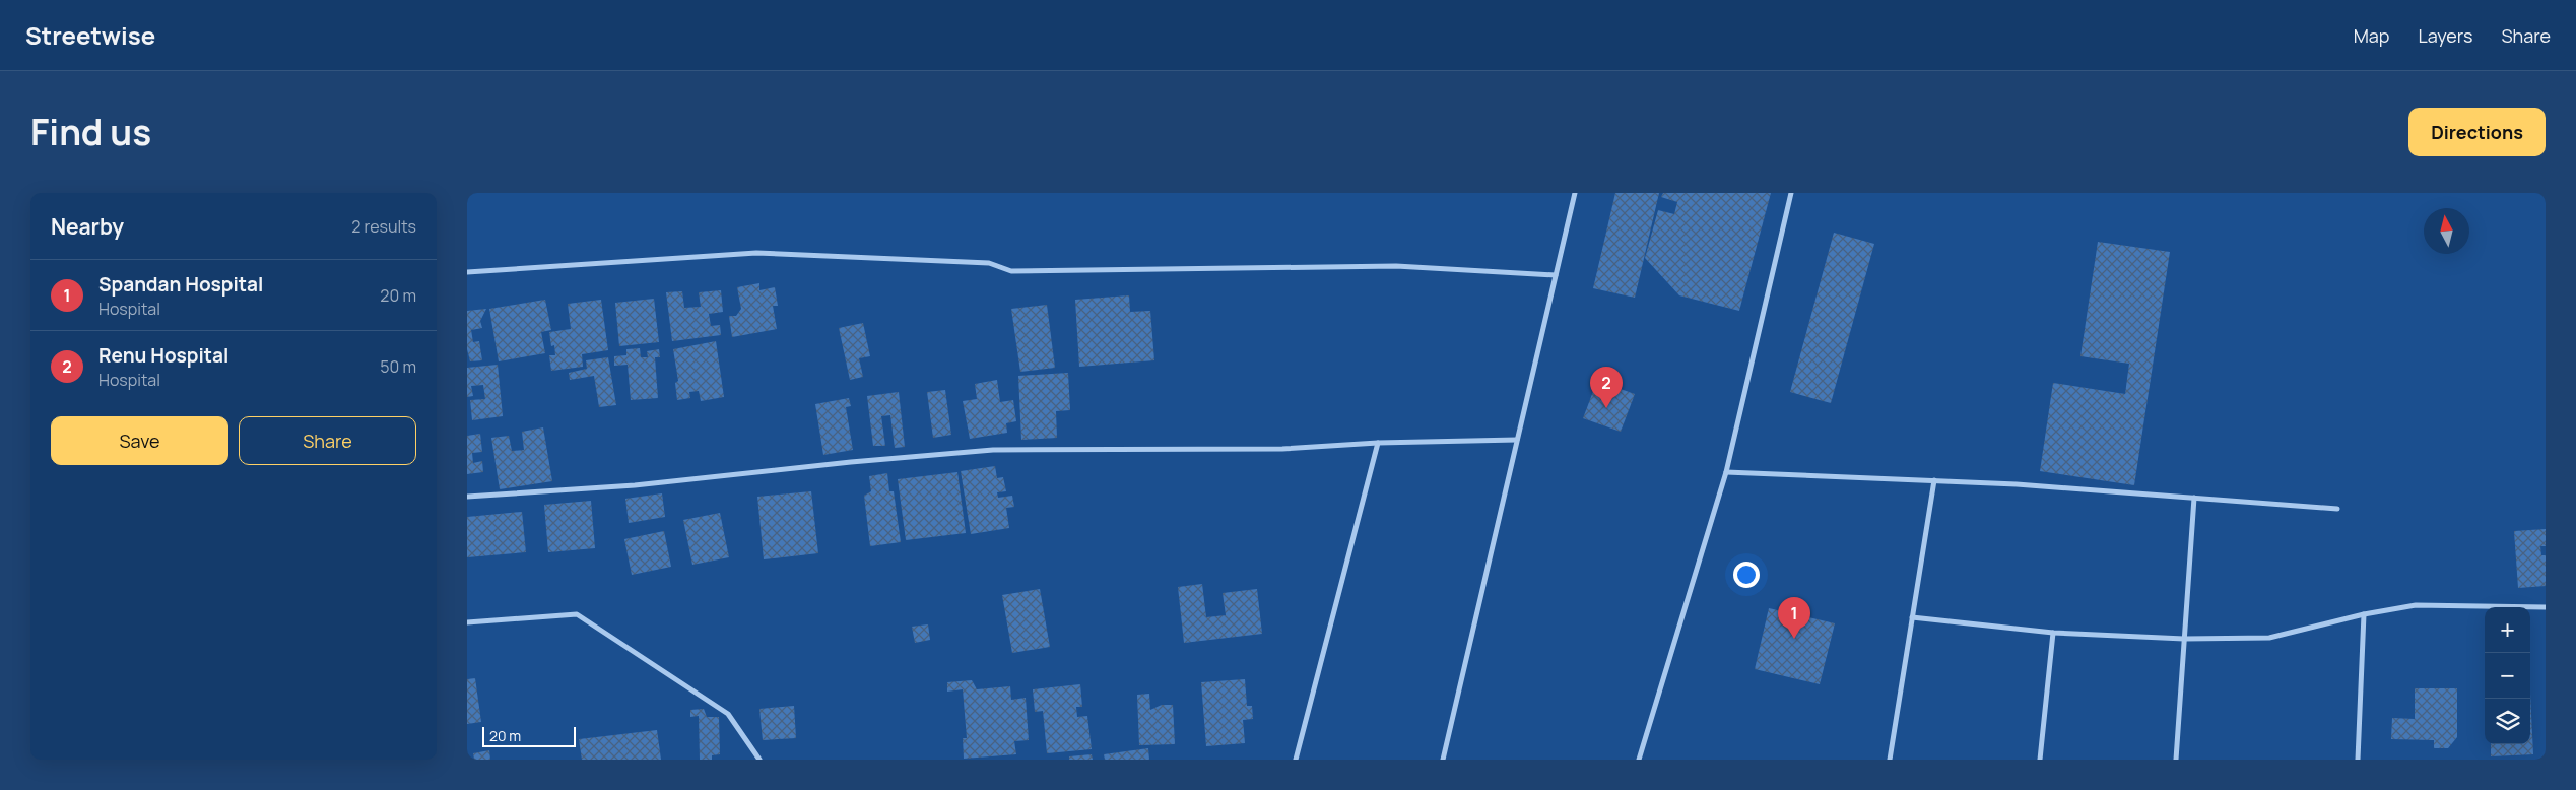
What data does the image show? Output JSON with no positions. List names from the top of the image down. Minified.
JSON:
{"scale_bar":"20 m","north":"top","page":{"header":"Streetwise","nav":["Map","Layers","Share"],"title":"Find us","buttons":["Directions",["Save","Share"]],"heading":["Nearby","2 results"],"list":[{"mark":"1","name":"Spandan Hospital","note":"Hospital","value":"20 m"},{"mark":"2","name":"Renu Hospital","note":"Hospital","value":"50 m"}],"pins":["2","1"],"map_buttons":["+","−"],"scale":"20 m"}}
